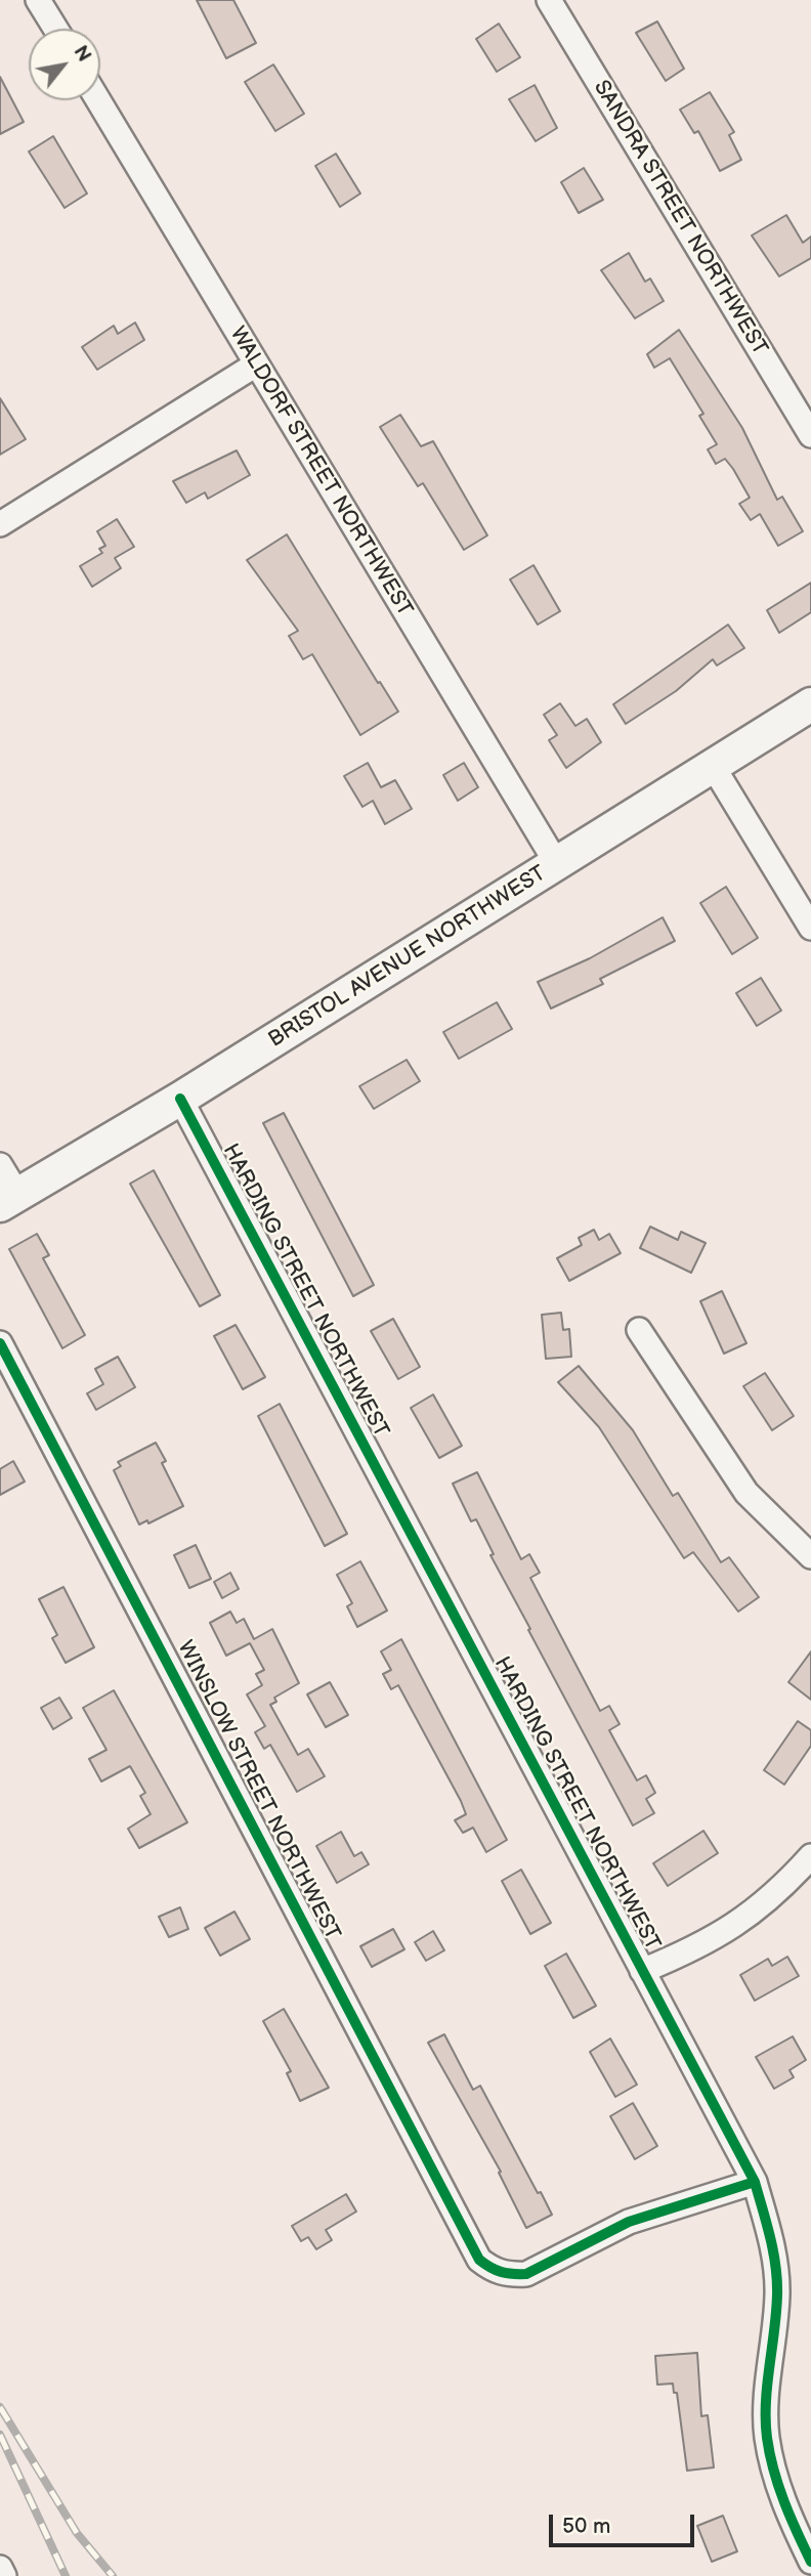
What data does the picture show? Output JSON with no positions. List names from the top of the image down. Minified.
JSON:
{"streets":{"street":["SANDRA STREET NORTHWEST","WALDORF STREET NORTHWEST","BRISTOL AVENUE NORTHWEST","HARDING STREET NORTHWEST","WINSLOW STREET NORTHWEST"]},"crossings":[["WALDORF STREET NORTHWEST","BRISTOL AVENUE NORTHWEST"],["BRISTOL AVENUE NORTHWEST","HARDING STREET NORTHWEST"],["HARDING STREET NORTHWEST","WINSLOW STREET NORTHWEST"]],"scale_bar":"50 m","north":"top right"}
